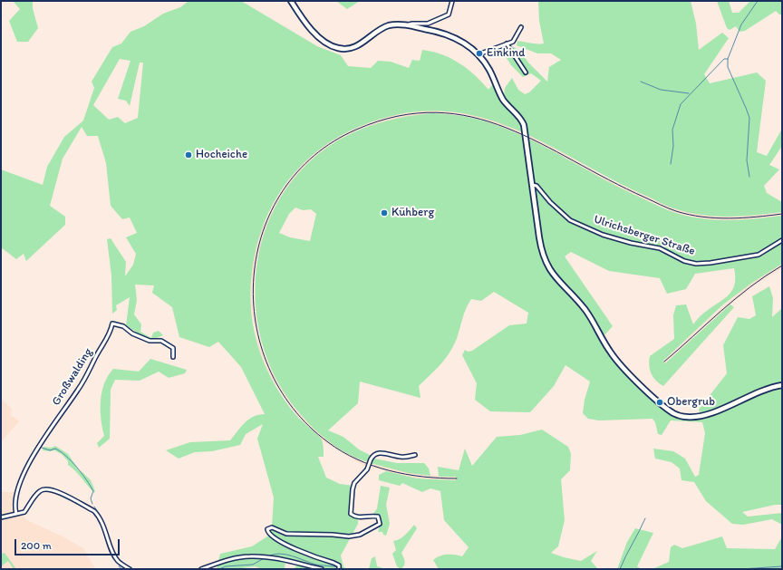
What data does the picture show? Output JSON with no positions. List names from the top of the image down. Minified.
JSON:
{"streets":{"street":["Ulrichsberger Straße","Großwalding"]},"places":["Einkind","Hocheiche","Kühberg","Obergrub"],"scale_bar":"200 m"}
